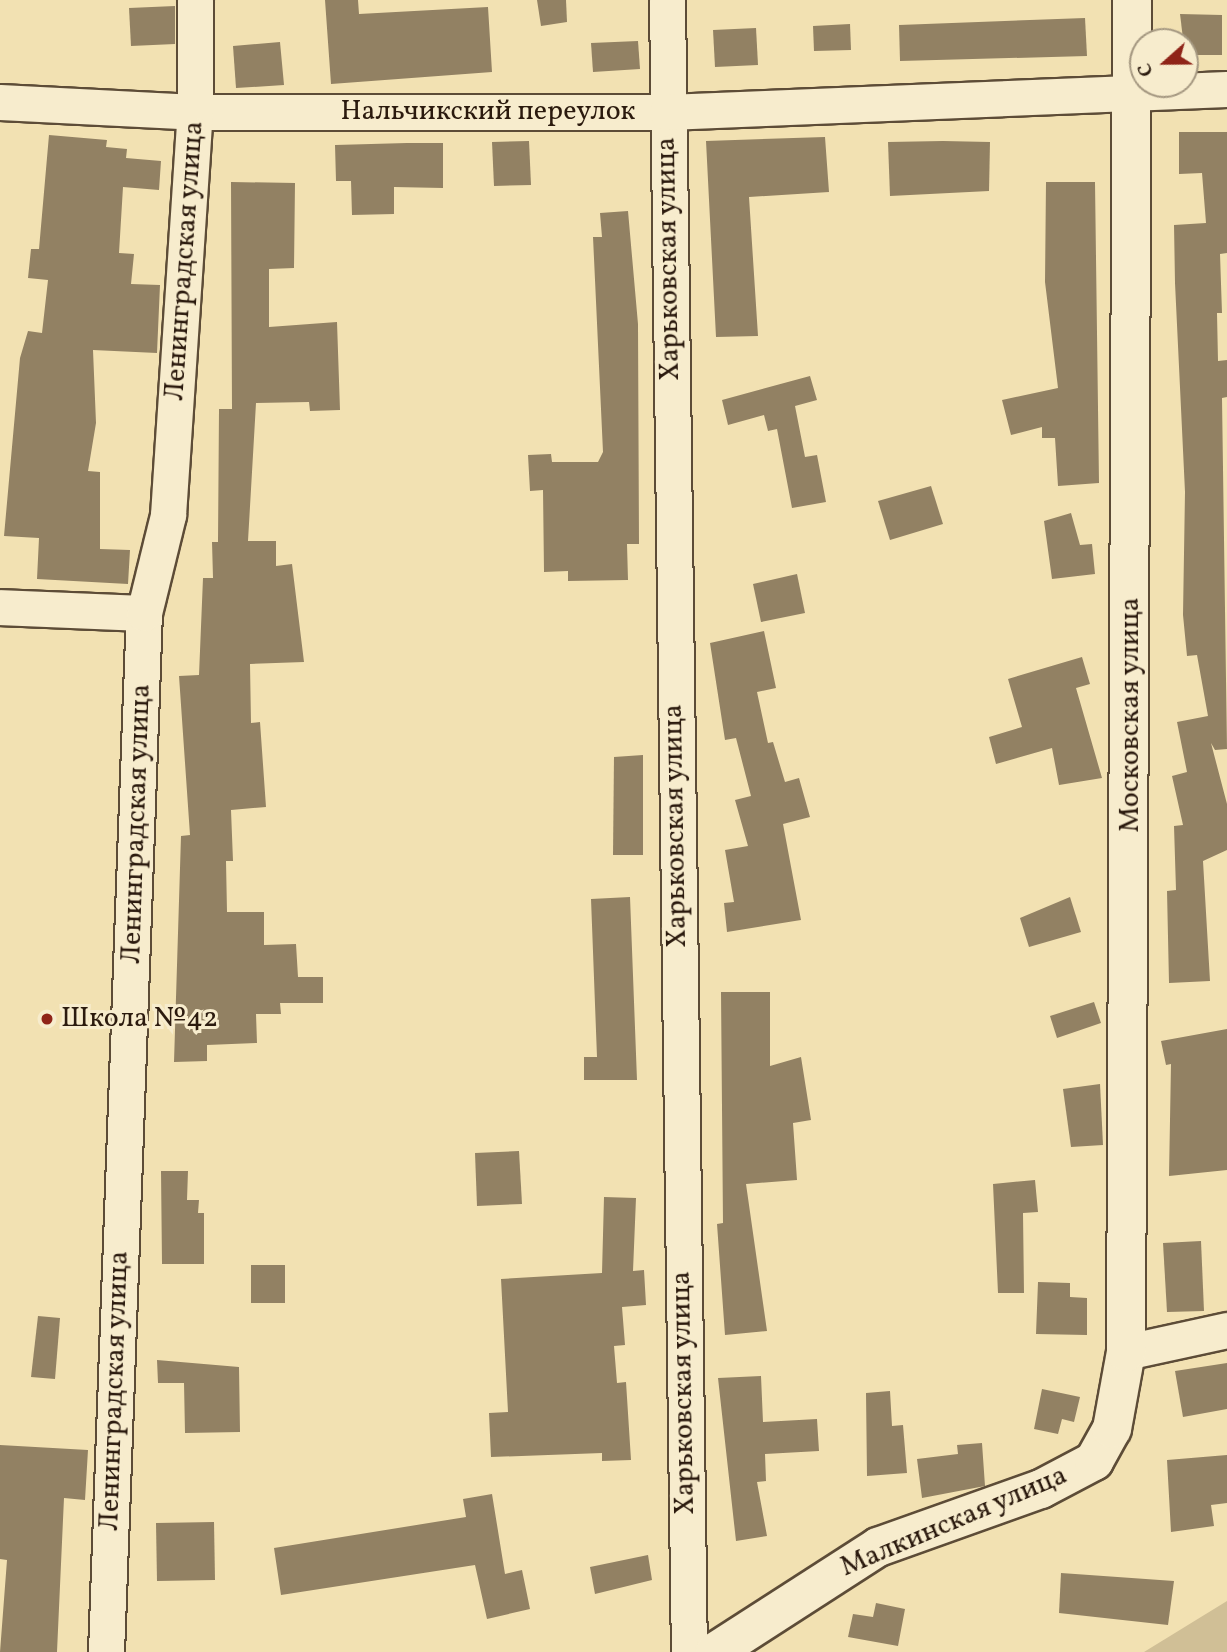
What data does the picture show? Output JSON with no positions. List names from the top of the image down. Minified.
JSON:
{"streets":{"street":["Нальчикский переулок","Харьковская улица","Ленинградская улица","Московская улица","Малкинская улица"]},"crossings":[["Нальчикский переулок","Харьковская улица"],["Нальчикский переулок","Ленинградская улица"],["Московская улица","Малкинская улица"]],"places":["Школа №42"],"north":"left"}
